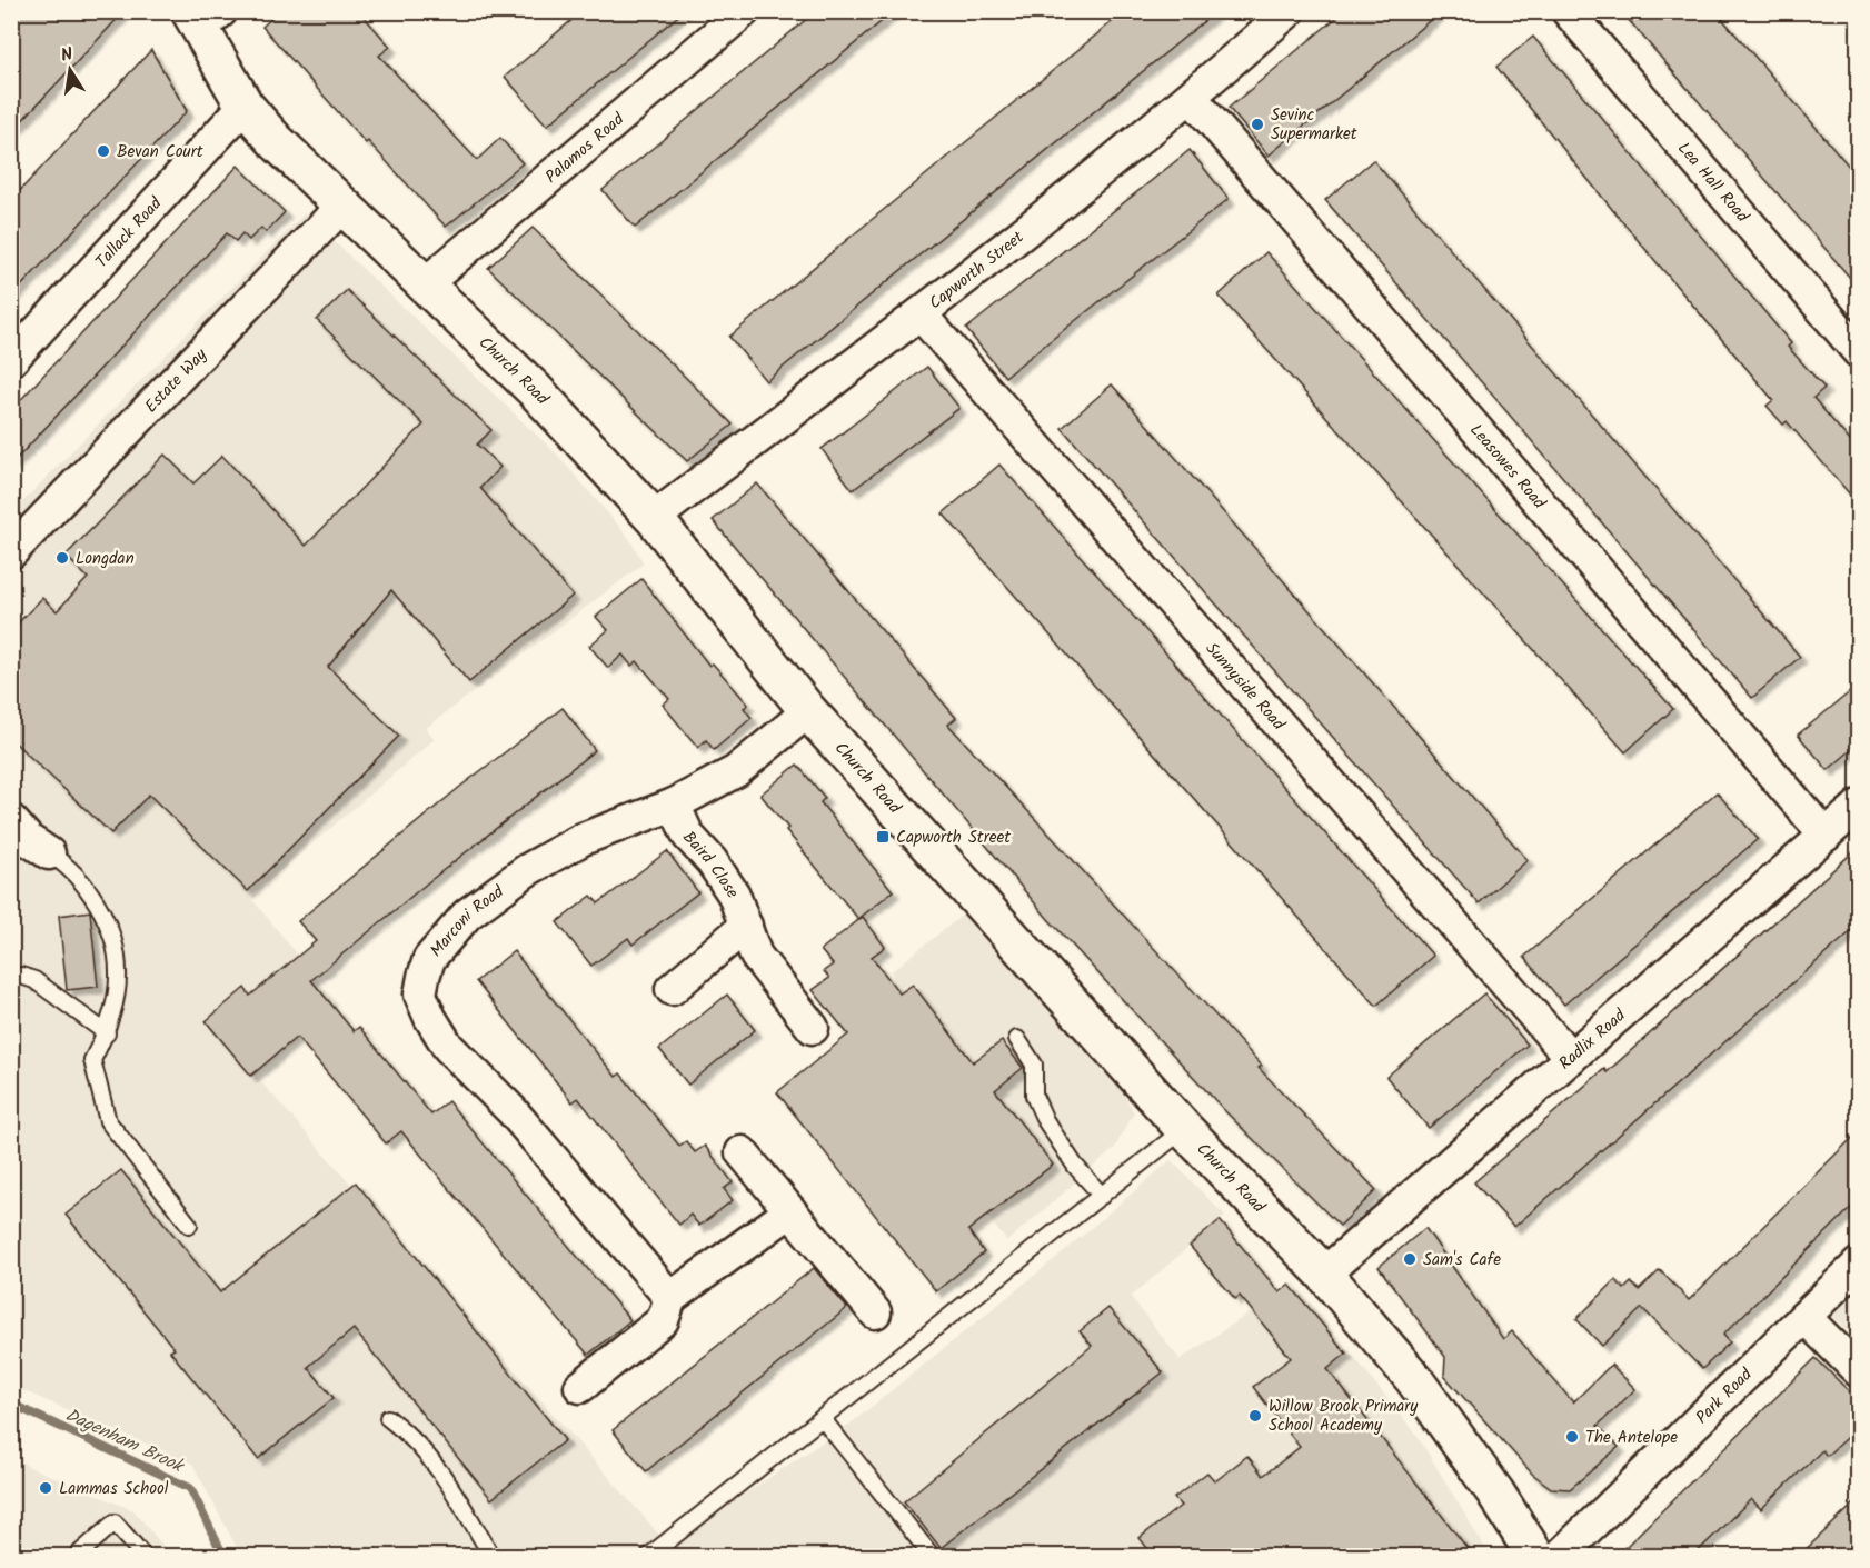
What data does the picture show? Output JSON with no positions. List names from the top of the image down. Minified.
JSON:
{"streets":{"main road":["Church Road"],"street":["Palamos Road","Lea Hall Road","Tallack Road","Capworth Street","Estate Way","Leasowes Road","Sunnyside Road","Baird Close","Marconi Road","Radlix Road","Park Road"]},"crossings":[["Palamos Road","Church Road"],["Tallack Road","Church Road"],["Capworth Street","Church Road"],["Capworth Street","Leasowes Road"],["Capworth Street","Sunnyside Road"],["Church Road","Estate Way"],["Church Road","Marconi Road"],["Church Road","Radlix Road"],["Leasowes Road","Radlix Road"],["Sunnyside Road","Radlix Road"],["Baird Close","Marconi Road"]],"water":["Dagenham Brook"],"places":{"other":["Sevinc Supermarket","Bevan Court","Longdan","Sam's Cafe","Willow Brook Primary School Academy","The Antelope","Lammas School"],"transit":["Capworth Street"]},"north":"top"}
